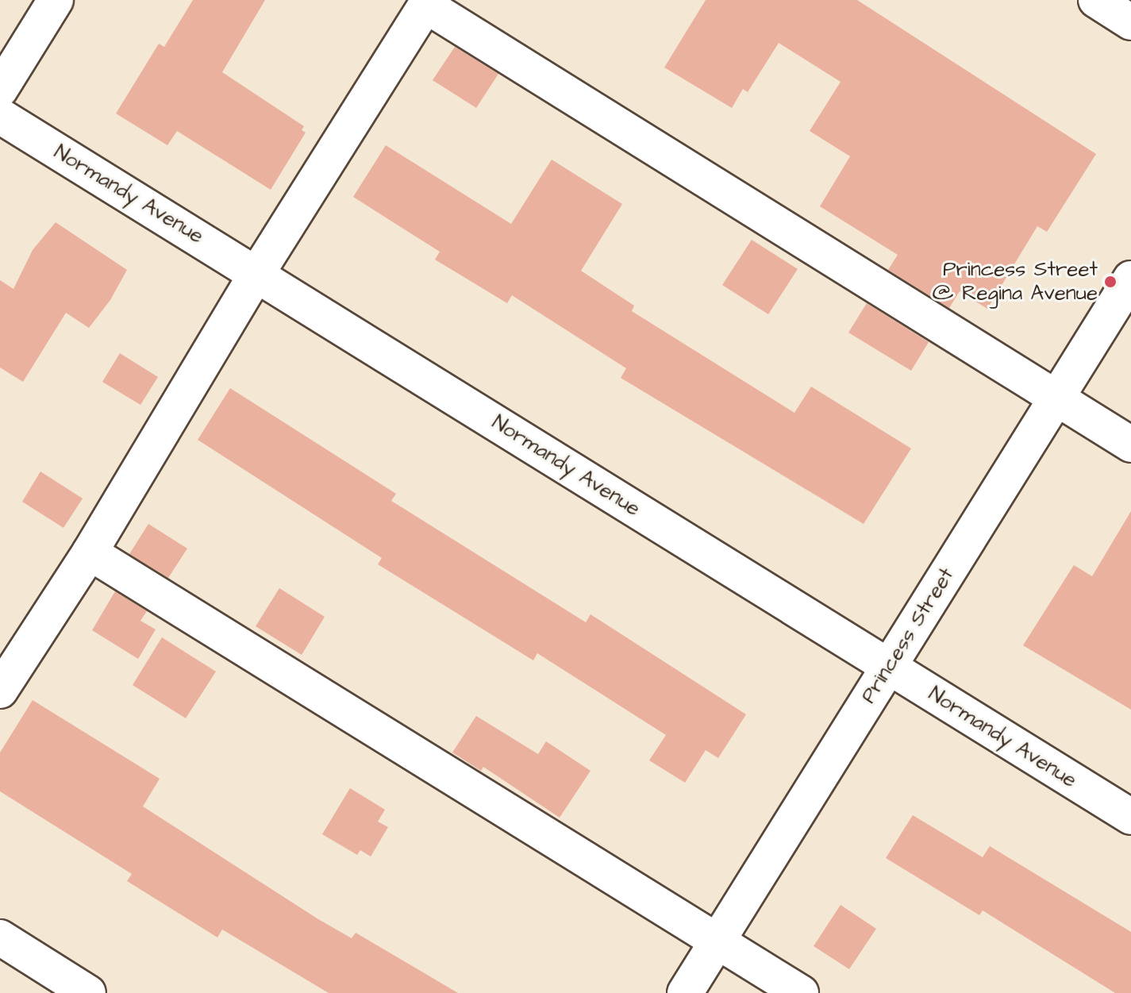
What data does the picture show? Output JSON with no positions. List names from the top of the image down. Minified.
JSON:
{"streets":{"street":["Normandy Avenue","Princess Street"]},"crossings":[["Normandy Avenue","Princess Street"]],"places":["Princess Street @ Regina Avenue"]}
